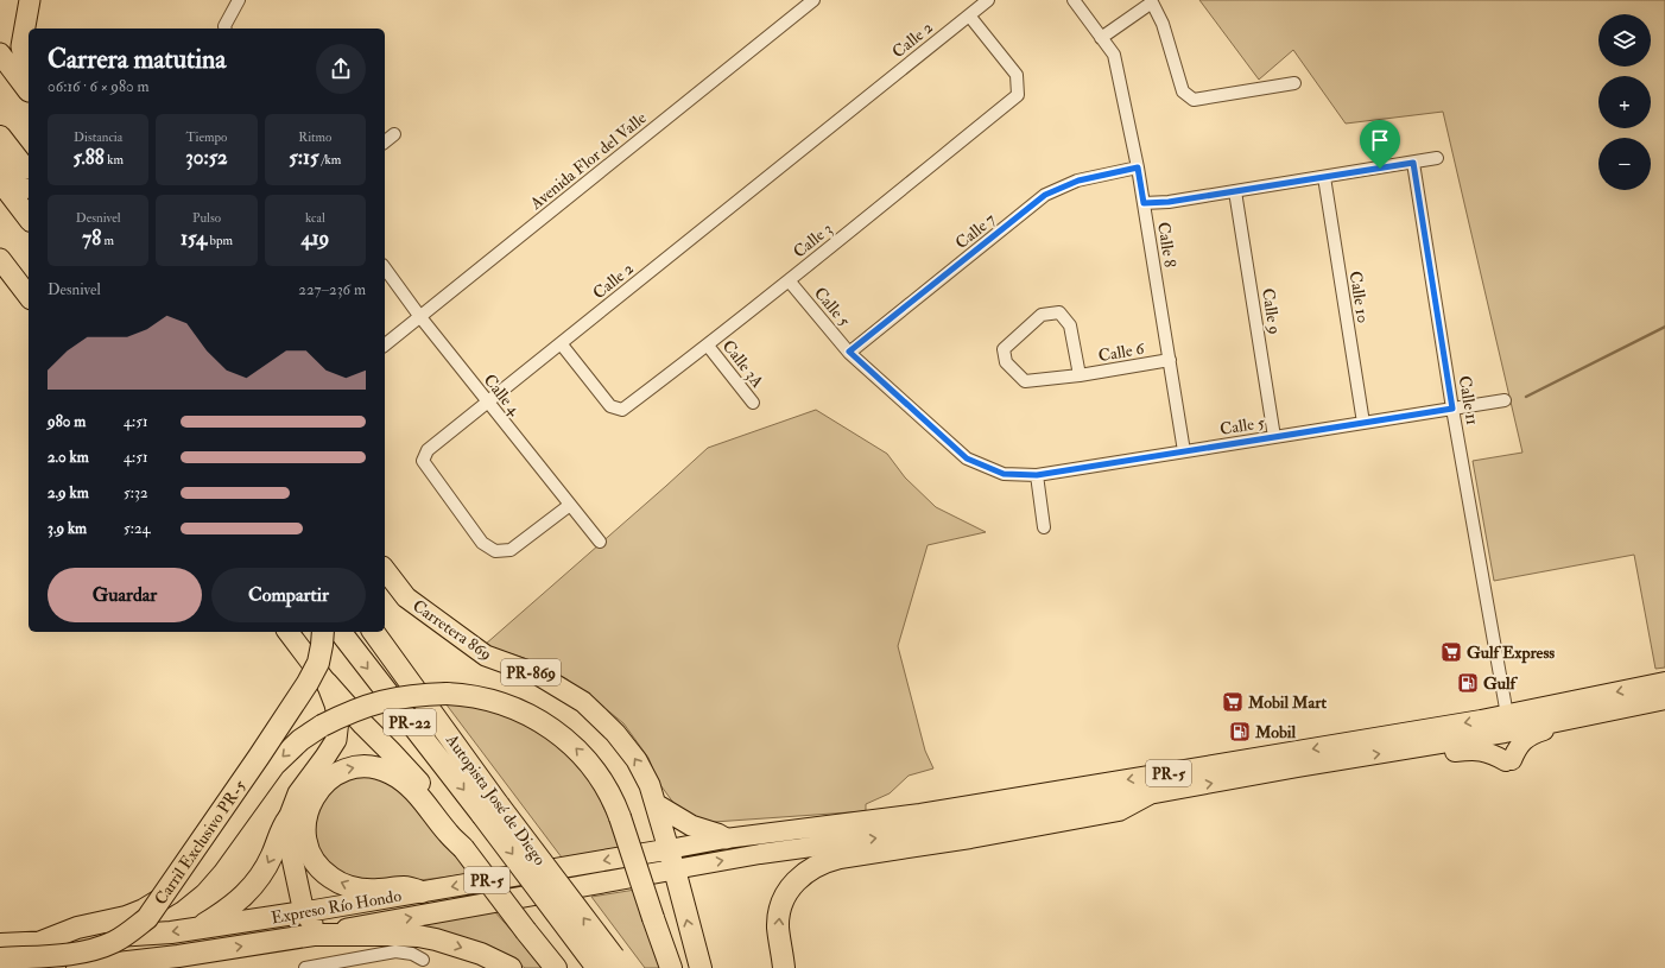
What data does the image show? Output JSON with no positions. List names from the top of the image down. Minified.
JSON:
{"streets":{"highway":["Carretera 869","PR-869","PR-22","PR-5","Autopista José de Diego","Carril Exclusivo PR-5","Expreso Río Hondo"],"street":["Calle 2","Avenida Flor del Valle","Calle 7","Calle 3","Calle 8","Calle 10","Calle 5","Calle 9","Calle 6","Calle 3A","Calle 4","Calle 11"]},"crossings":[["Calle 2","Calle 3"],["Calle 2","Calle 4"],["Avenida Flor del Valle","Calle 4"],["Calle 7","Calle 8"],["Calle 7","Calle 5"],["Calle 3","Calle 5"],["Calle 3","Calle 3A"],["Calle 8","Calle 5"],["Calle 8","Calle 6"],["Calle 10","Calle 5"],["Calle 5","Calle 9"],["Calle 5","Calle 11"],["Calle 11","PR-5"],["Carretera 869","PR-5"],["Carretera 869","Expreso Río Hondo"],["PR-5","Expreso Río Hondo"]],"places":{"supermarket":["Gulf Express","Mobil Mart"],"fuel station":["Gulf","Mobil"]},"page":{"map_buttons":["+","−"],"heading":["Carrera matutina","06:16 · 6 × 980 m"],"stats":[["Distancia","5.88 km"],["Tiempo","30:52"],["Ritmo","5:15 /km"],["Desnivel","78 m"],["Pulso","154 bpm"],["kcal","419"]],"chart":["Desnivel","227–236 m"],"list":[{"name":"980 m","note":"4:51"},{"name":"2.0 km","note":"4:51"},{"name":"2.9 km","note":"5:32"},{"name":"3.9 km","note":"5:24"}],"buttons":["Guardar","Compartir"]}}
